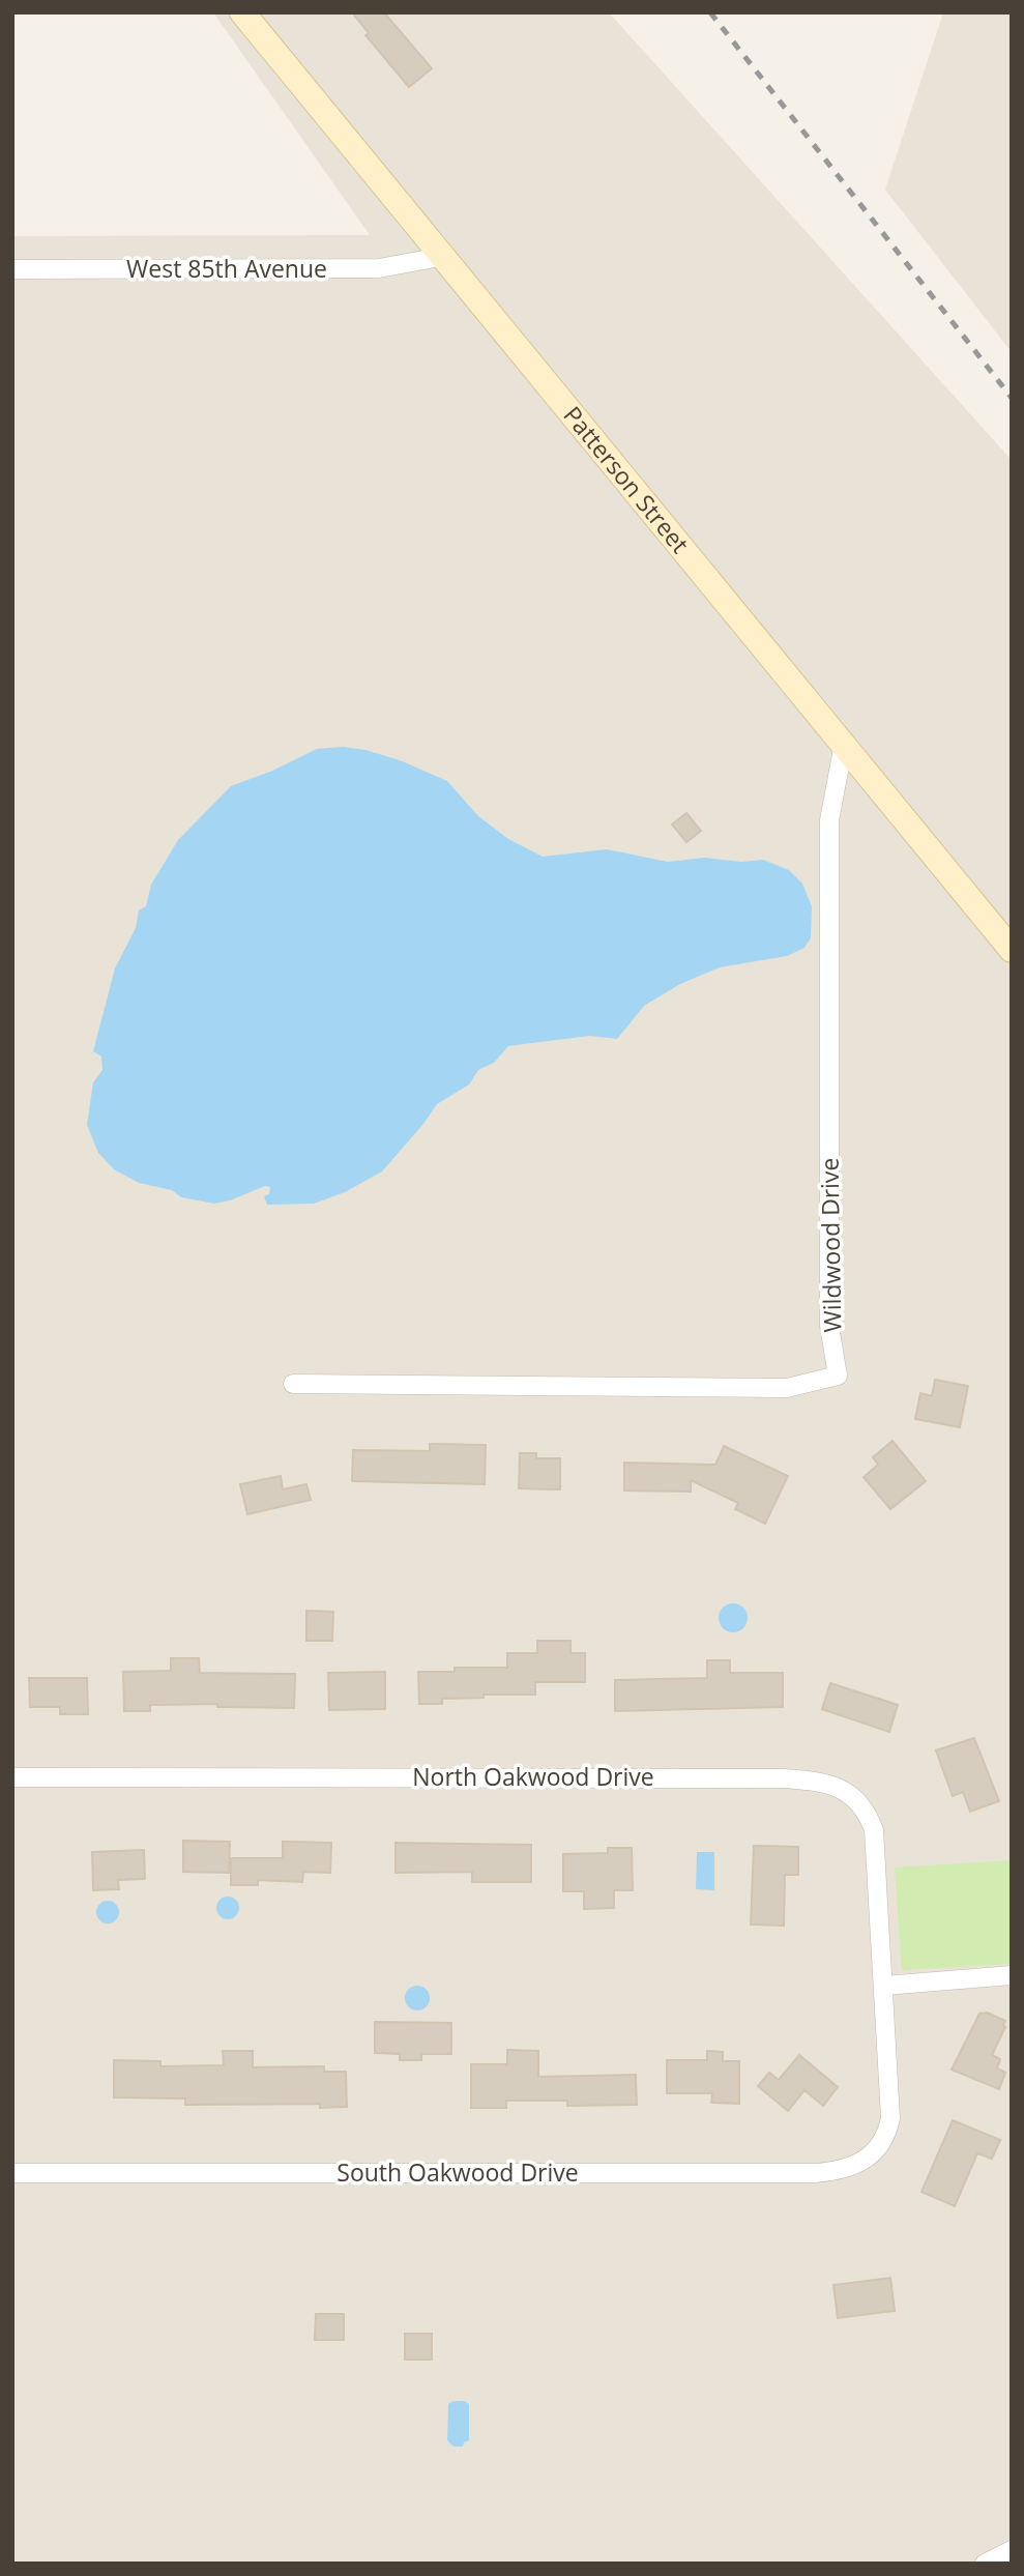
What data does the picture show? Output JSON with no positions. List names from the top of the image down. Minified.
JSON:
{"streets":{"street":["West 85th Avenue","Patterson Street","Wildwood Drive","North Oakwood Drive","South Oakwood Drive"]},"crossings":[["West 85th Avenue","Patterson Street"],["Patterson Street","Wildwood Drive"],["North Oakwood Drive","South Oakwood Drive"]]}
